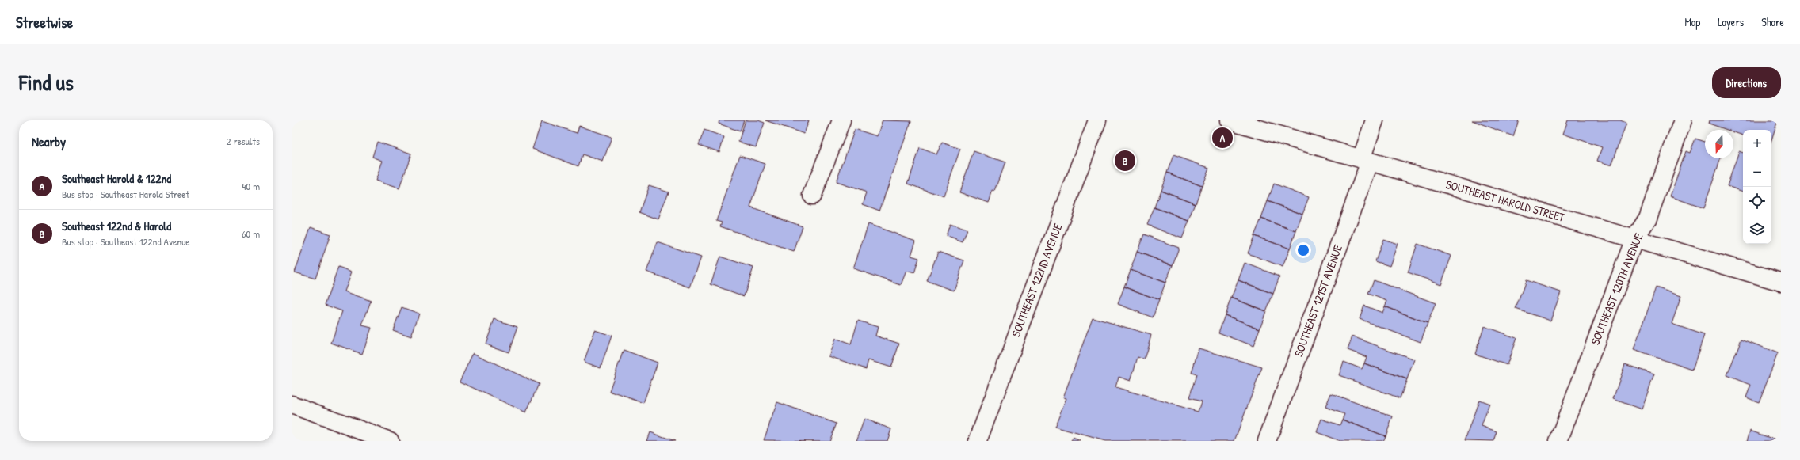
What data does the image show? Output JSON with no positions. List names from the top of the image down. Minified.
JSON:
{"streets":{"street":["SOUTHEAST HAROLD STREET","SOUTHEAST 122ND AVENUE","SOUTHEAST 120TH AVENUE","SOUTHEAST 121ST AVENUE"]},"crossings":[["SOUTHEAST HAROLD STREET","SOUTHEAST 120TH AVENUE"],["SOUTHEAST HAROLD STREET","SOUTHEAST 121ST AVENUE"]],"north":"bottom","page":{"header":"Streetwise","nav":["Map","Layers","Share"],"title":"Find us","buttons":"Directions","heading":["Nearby","2 results"],"pins":["A","B"],"map_buttons":["+","−"],"list":[{"mark":"A","name":"Southeast Harold & 122nd","note":"Bus stop · Southeast Harold Street","value":"40 m"},{"mark":"B","name":"Southeast 122nd & Harold","note":"Bus stop · Southeast 122nd Avenue","value":"60 m"}]}}
